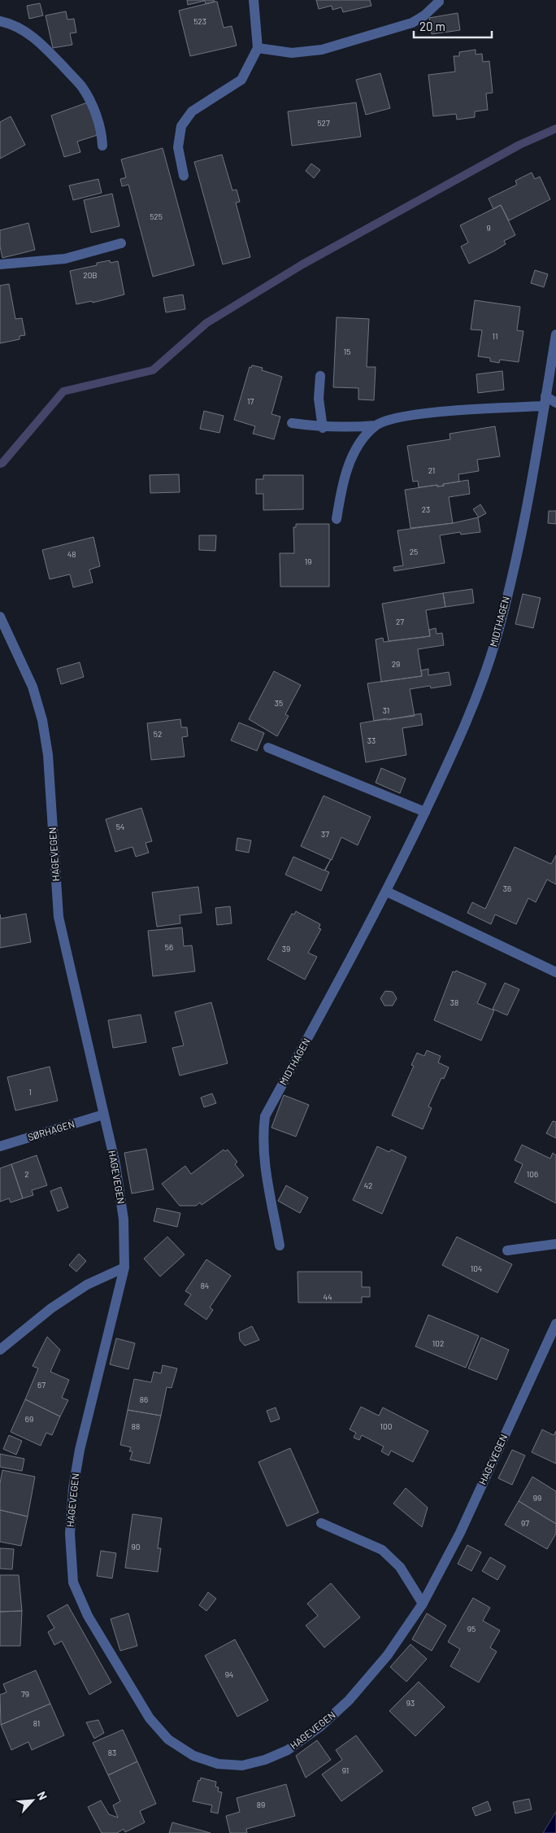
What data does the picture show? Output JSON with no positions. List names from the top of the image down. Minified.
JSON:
{"streets":{"street":["MIDTHAGEN","HAGEVEGEN","SØRHAGEN"]},"crossings":[["HAGEVEGEN","SØRHAGEN"]],"house_numbers":["523","527","525","9","20B","11","15","17","21","23","25","48","19","27","29","35","31","52","33","54","37","36","56","39","38","1","2","106","42","104","84","44","102","67","86","69","88","100","99","97","90","95","94","79","93","81","83","91","89"],"scale_bar":"20 m","north":"top right"}
